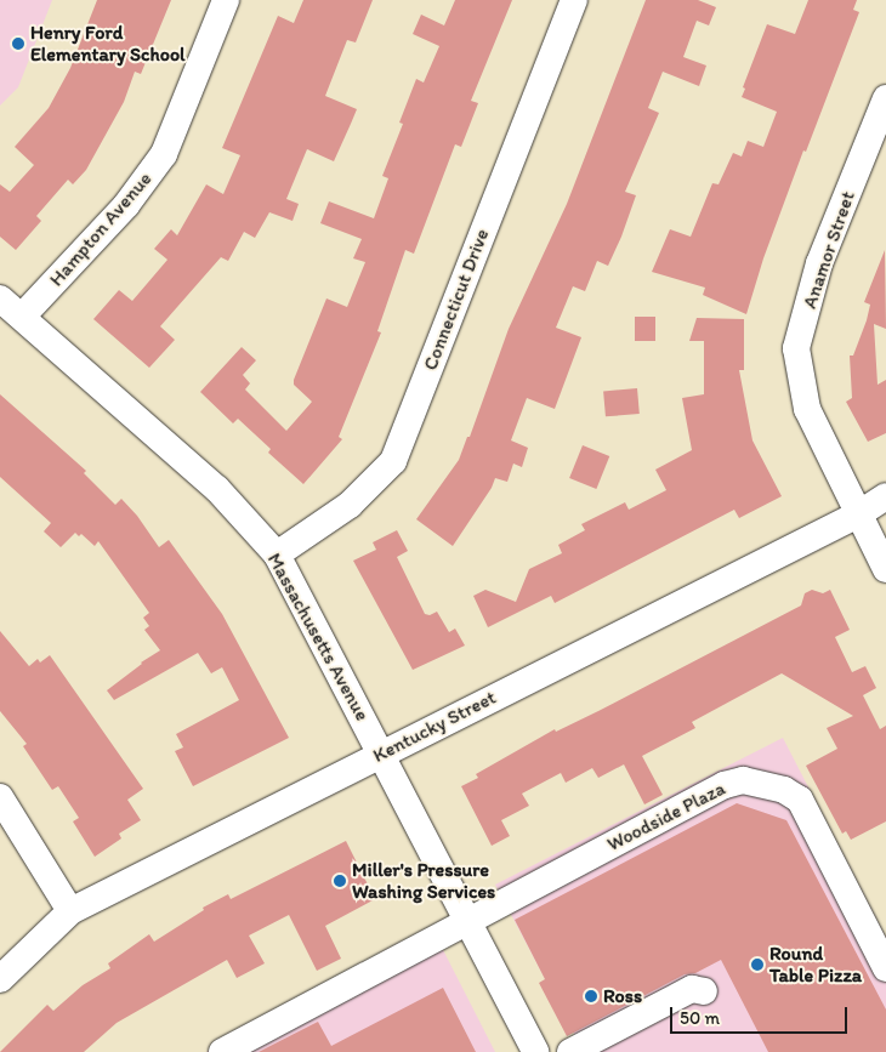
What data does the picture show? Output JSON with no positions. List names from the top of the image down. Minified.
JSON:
{"streets":{"street":["Hampton Avenue","Anamor Street","Connecticut Drive","Massachusetts Avenue","Kentucky Street","Woodside Plaza"]},"crossings":[["Hampton Avenue","Massachusetts Avenue"],["Anamor Street","Kentucky Street"],["Connecticut Drive","Massachusetts Avenue"],["Massachusetts Avenue","Kentucky Street"],["Massachusetts Avenue","Woodside Plaza"]],"places":["Henry Ford Elementary School","Miller's Pressure Washing Services","Round Table Pizza","Ross"],"scale_bar":"50 m"}
